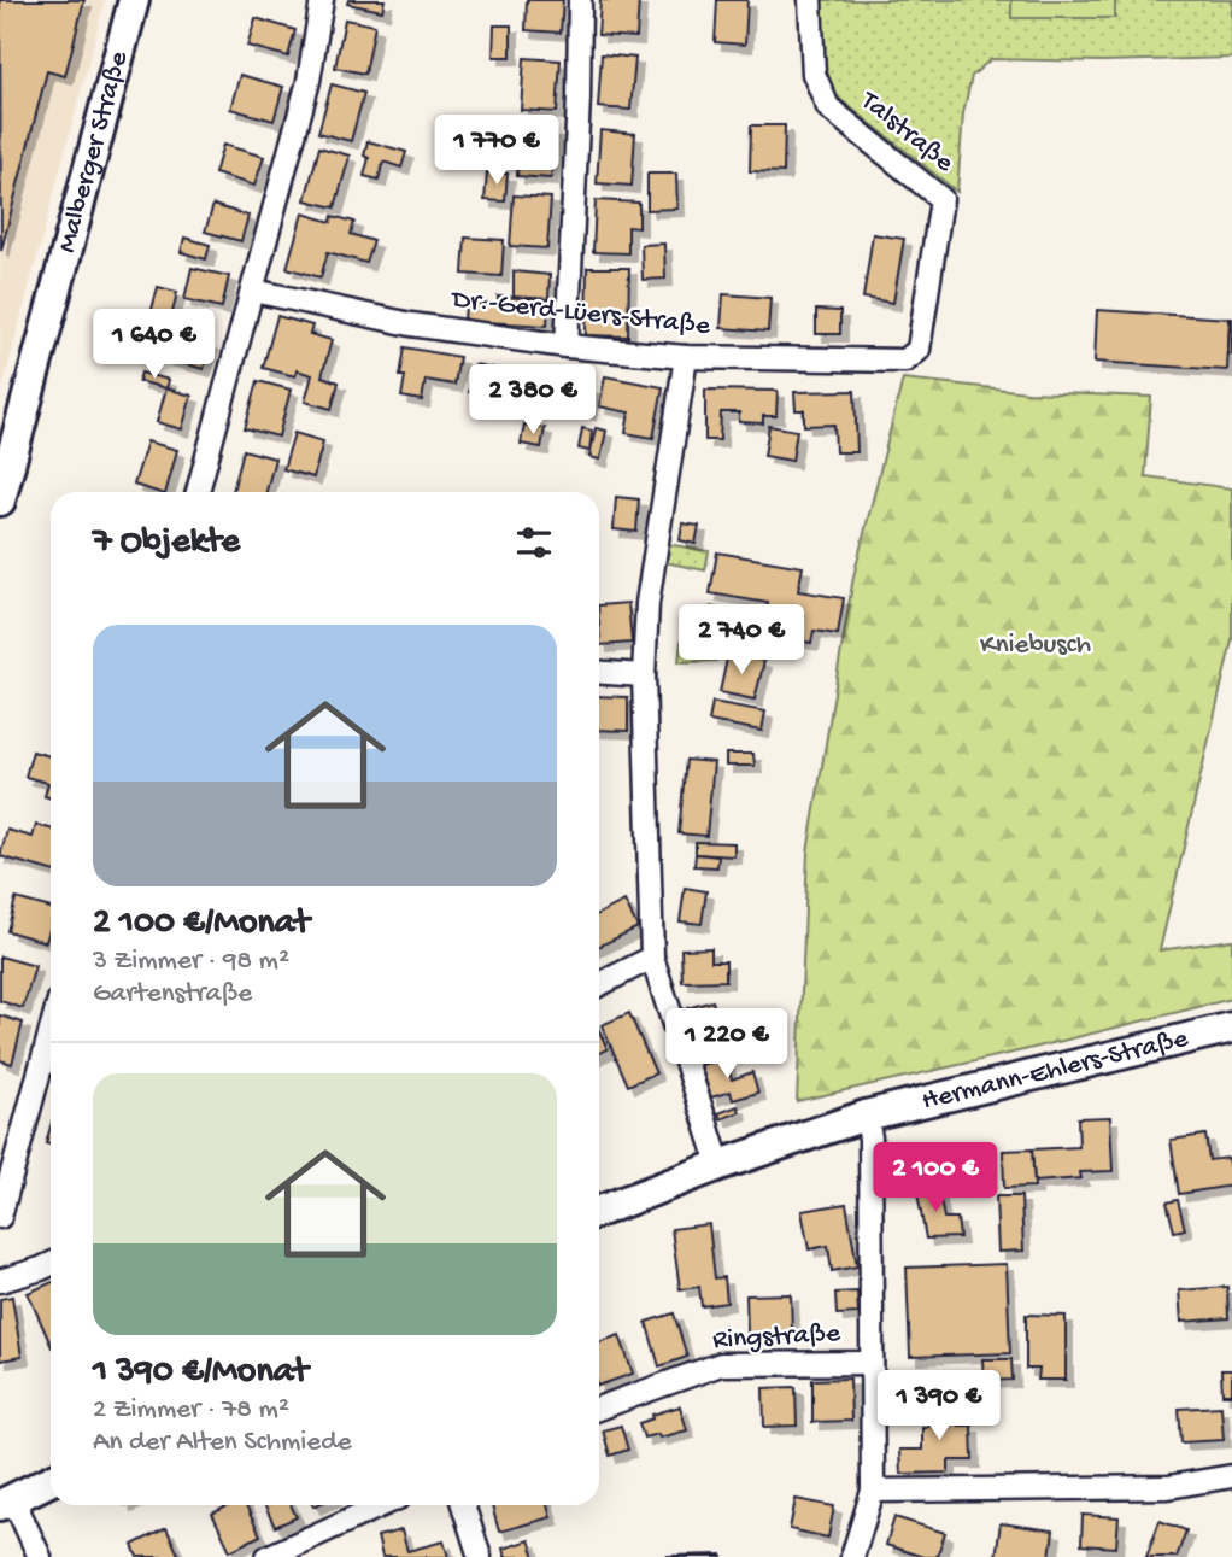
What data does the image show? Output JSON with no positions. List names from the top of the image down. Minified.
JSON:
{"streets":{"street":["Talstraße","Malberger Straße","Dr.-Gerd-Lüers-Straße","Hermann-Ehlers-Straße","Ringstraße"]},"crossings":[["Talstraße","Dr.-Gerd-Lüers-Straße"]],"parks":["Kniebusch"],"page":{"price":["1 770 €","1 640 €","2 380 €","2 740 €","1 220 €","2 100 €","1 390 €"],"heading":"7 Objekte","list":[{"name":"2 100 €/Monat","note":"3 Zimmer · 98 m² · Gartenstraße"},{"name":"1 390 €/Monat","note":"2 Zimmer · 78 m² · An der Alten Schmiede"}]}}
